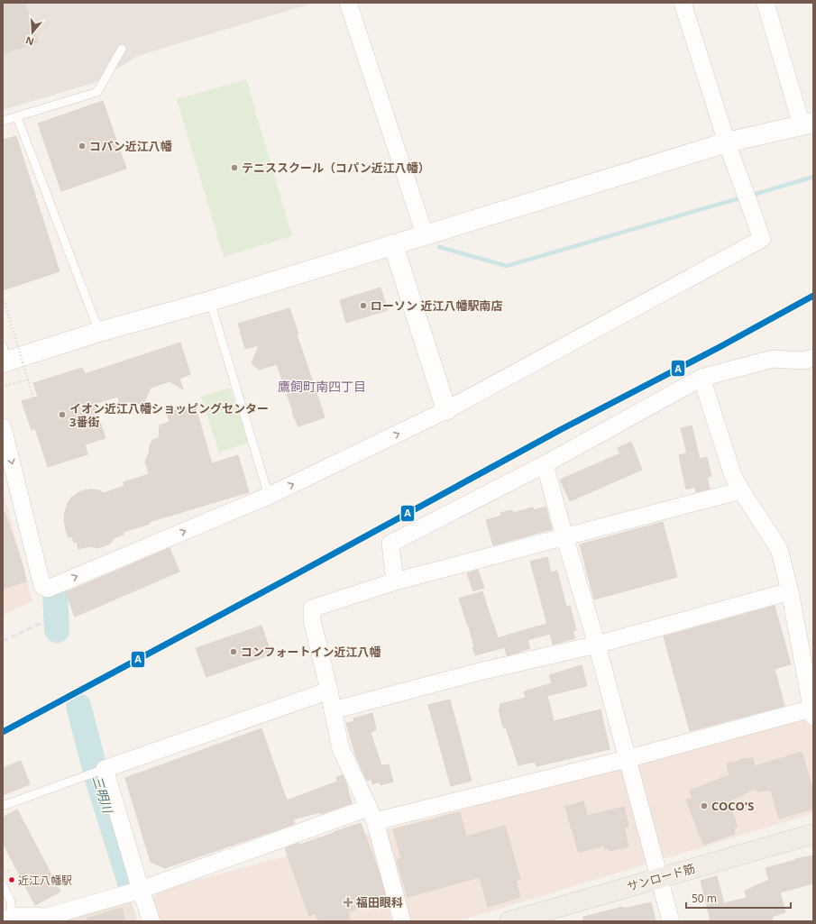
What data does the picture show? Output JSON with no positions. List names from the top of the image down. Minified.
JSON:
{"streets":{"main road":["サンロード筋"]},"districts":["鷹飼町南四丁目"],"water":["三明川"],"places":{"other":["コパン近江八幡","テニススクール（コパン近江八幡）","ローソン 近江八幡駅南店","イオン近江八幡ショッピングセンター 3番街","コンフォートイン近江八幡","COCO'S","近江八幡駅"],"health":["福田眼科"]},"lines":["transit line A"],"scale_bar":"50 m","north":"bottom"}
